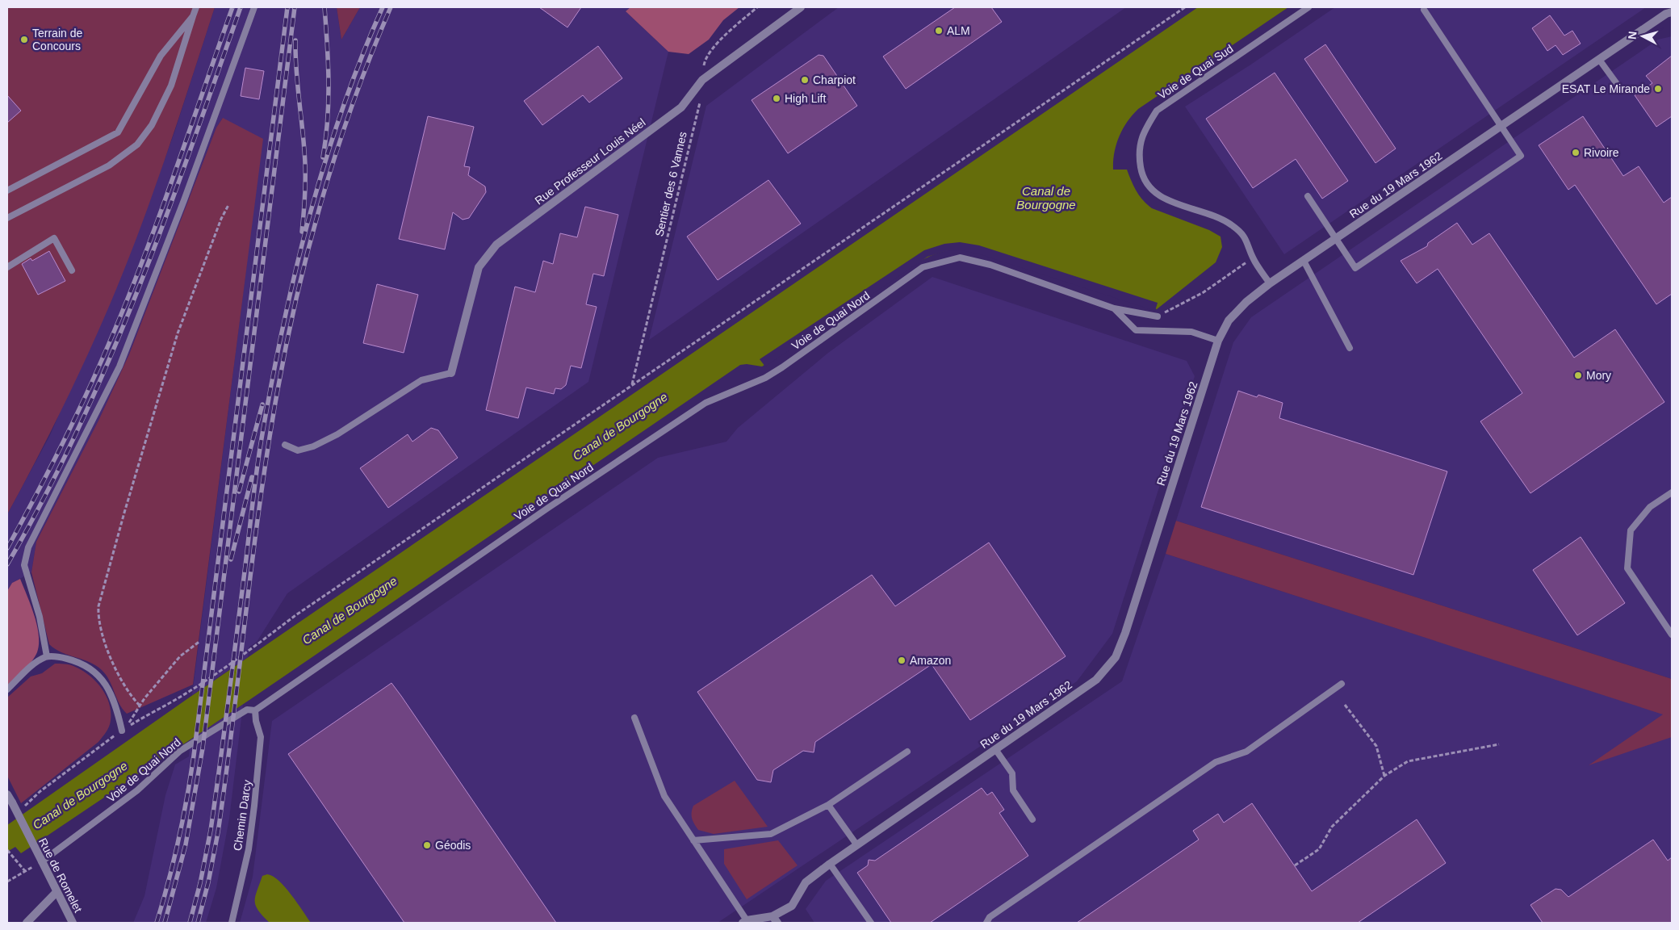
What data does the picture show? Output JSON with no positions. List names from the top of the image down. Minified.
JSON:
{"streets":{"street":["Rue Professeur Louis Néel","Rue du 19 Mars 1962","Rue de Romelet"],"lane":["Voie de Quai Sud","Voie de Quai Nord","Chemin Darcy"],"path":["Sentier des 6 Vannes"]},"crossings":[["Voie de Quai Sud","Rue du 19 Mars 1962"],["Rue Professeur Louis Néel","Sentier des 6 Vannes"],["Rue du 19 Mars 1962","Voie de Quai Nord"],["Voie de Quai Nord","Chemin Darcy"],["Voie de Quai Nord","Rue de Romelet"]],"water":["Canal de Bourgogne"],"places":["ALM","Terrain de Concours","Charpiot","ESAT Le Mirande","High Lift","Rivoire","Mory","Amazon","Géodis"],"north":"left"}
